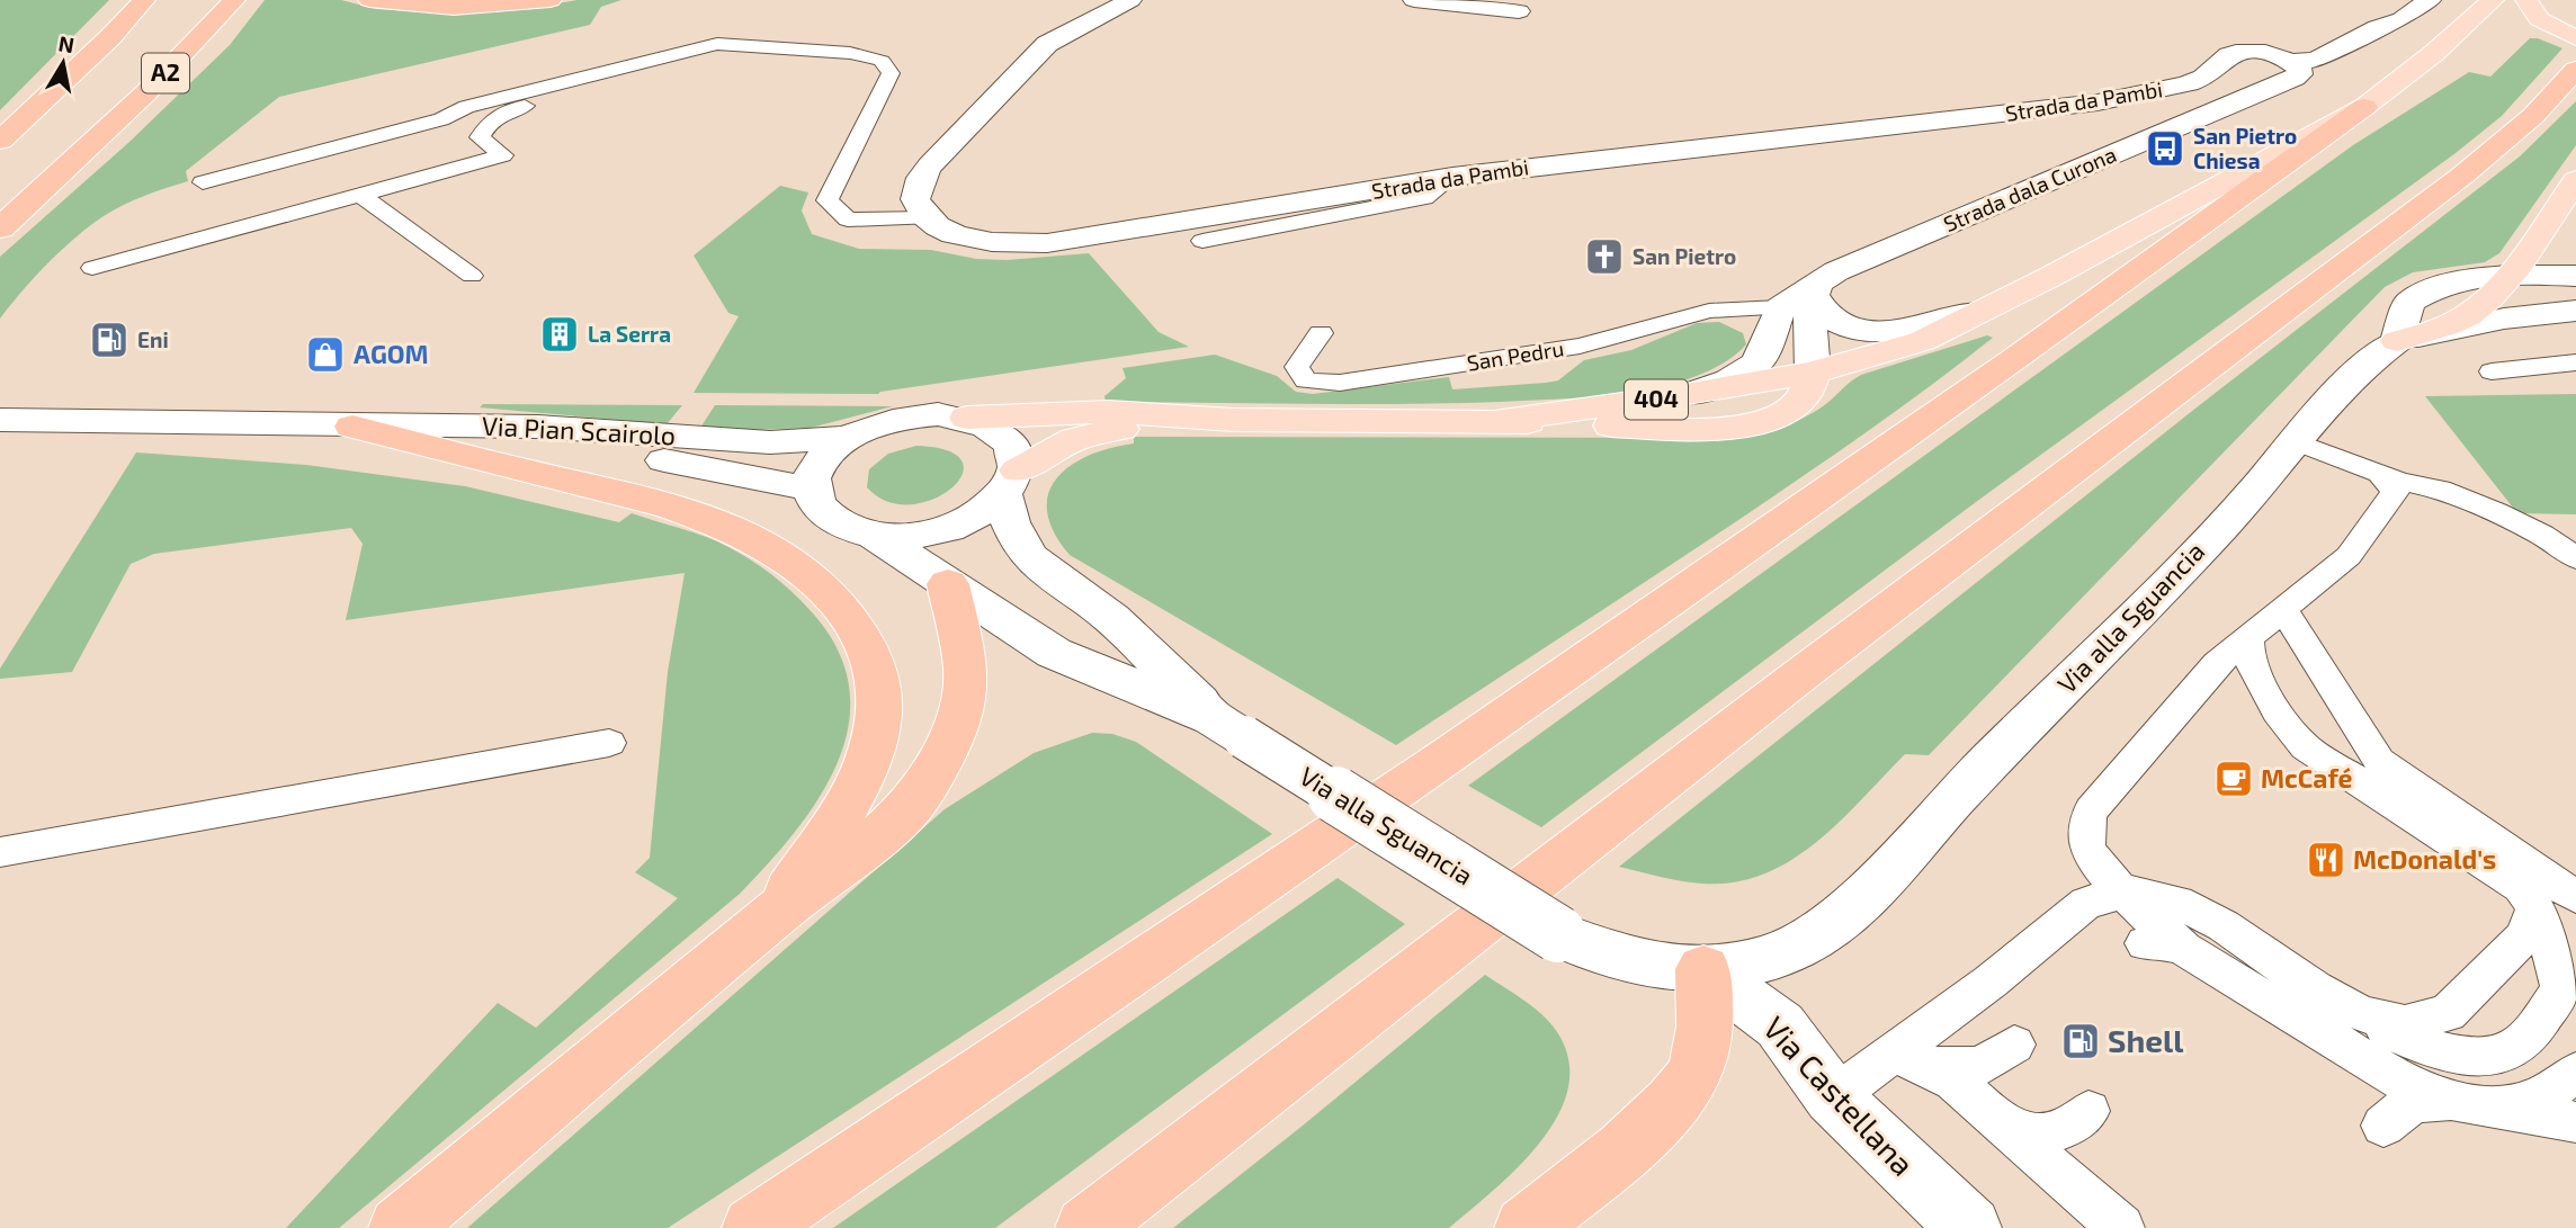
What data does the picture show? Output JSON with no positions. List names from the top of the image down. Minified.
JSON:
{"streets":{"highway":["A2"],"main road":["404"],"street":["Strada da Pambi","Strada dala Curona","Via Pian Scairolo","Via alla Sguancia","Via Castellana"],"lane":["San Pedru"]},"crossings":[["Strada da Pambi","Strada dala Curona"],["Strada dala Curona","San Pedru"],["404","Via Pian Scairolo"],["404","Via alla Sguancia"],["Via Pian Scairolo","Via alla Sguancia"],["Via alla Sguancia","Via Castellana"]],"places":{"bus stop":["San Pietro Chiesa"],"church":["San Pietro"],"building":["La Serra"],"fuel station":["Eni","Shell"],"shop":["AGOM"],"cafe":["McCafé"],"restaurant":["McDonald's"]},"north":"top"}
